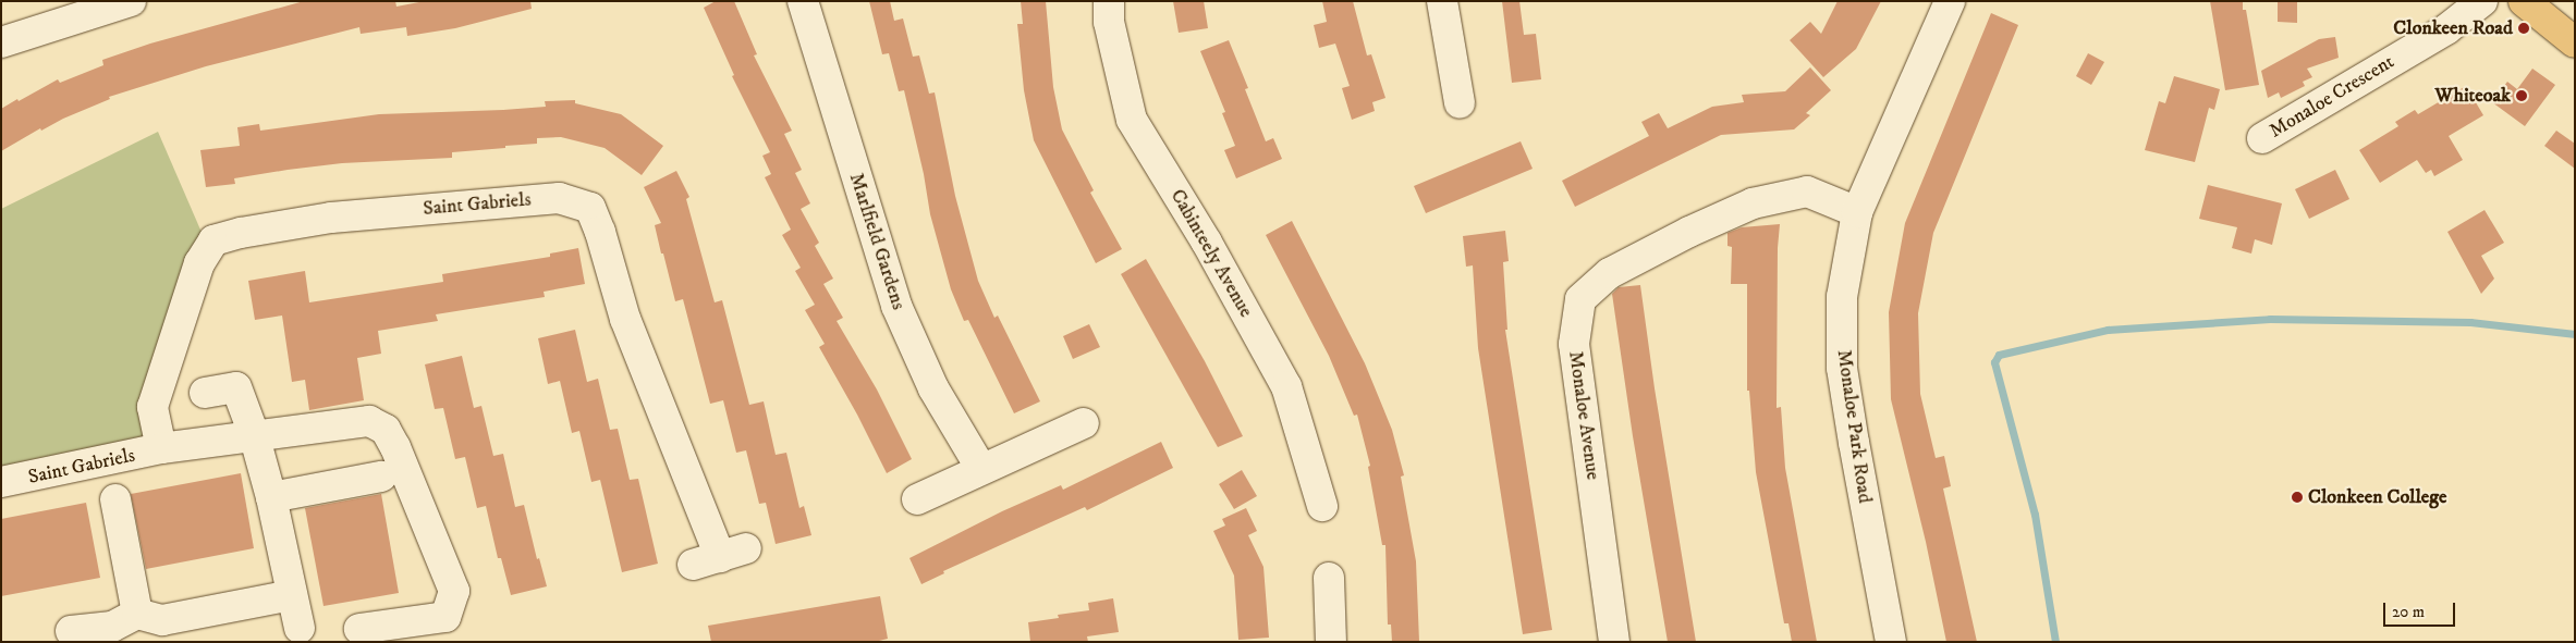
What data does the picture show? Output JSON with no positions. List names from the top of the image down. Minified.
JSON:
{"streets":{"street":["Monaloe Crescent","Saint Gabriels","Marlfield Gardens","Cabinteely Avenue","Monaloe Avenue","Monaloe Park Road"]},"crossings":[["Monaloe Avenue","Monaloe Park Road"]],"places":["Clonkeen Road","Whiteoak","Clonkeen College"],"scale_bar":"20 m"}
